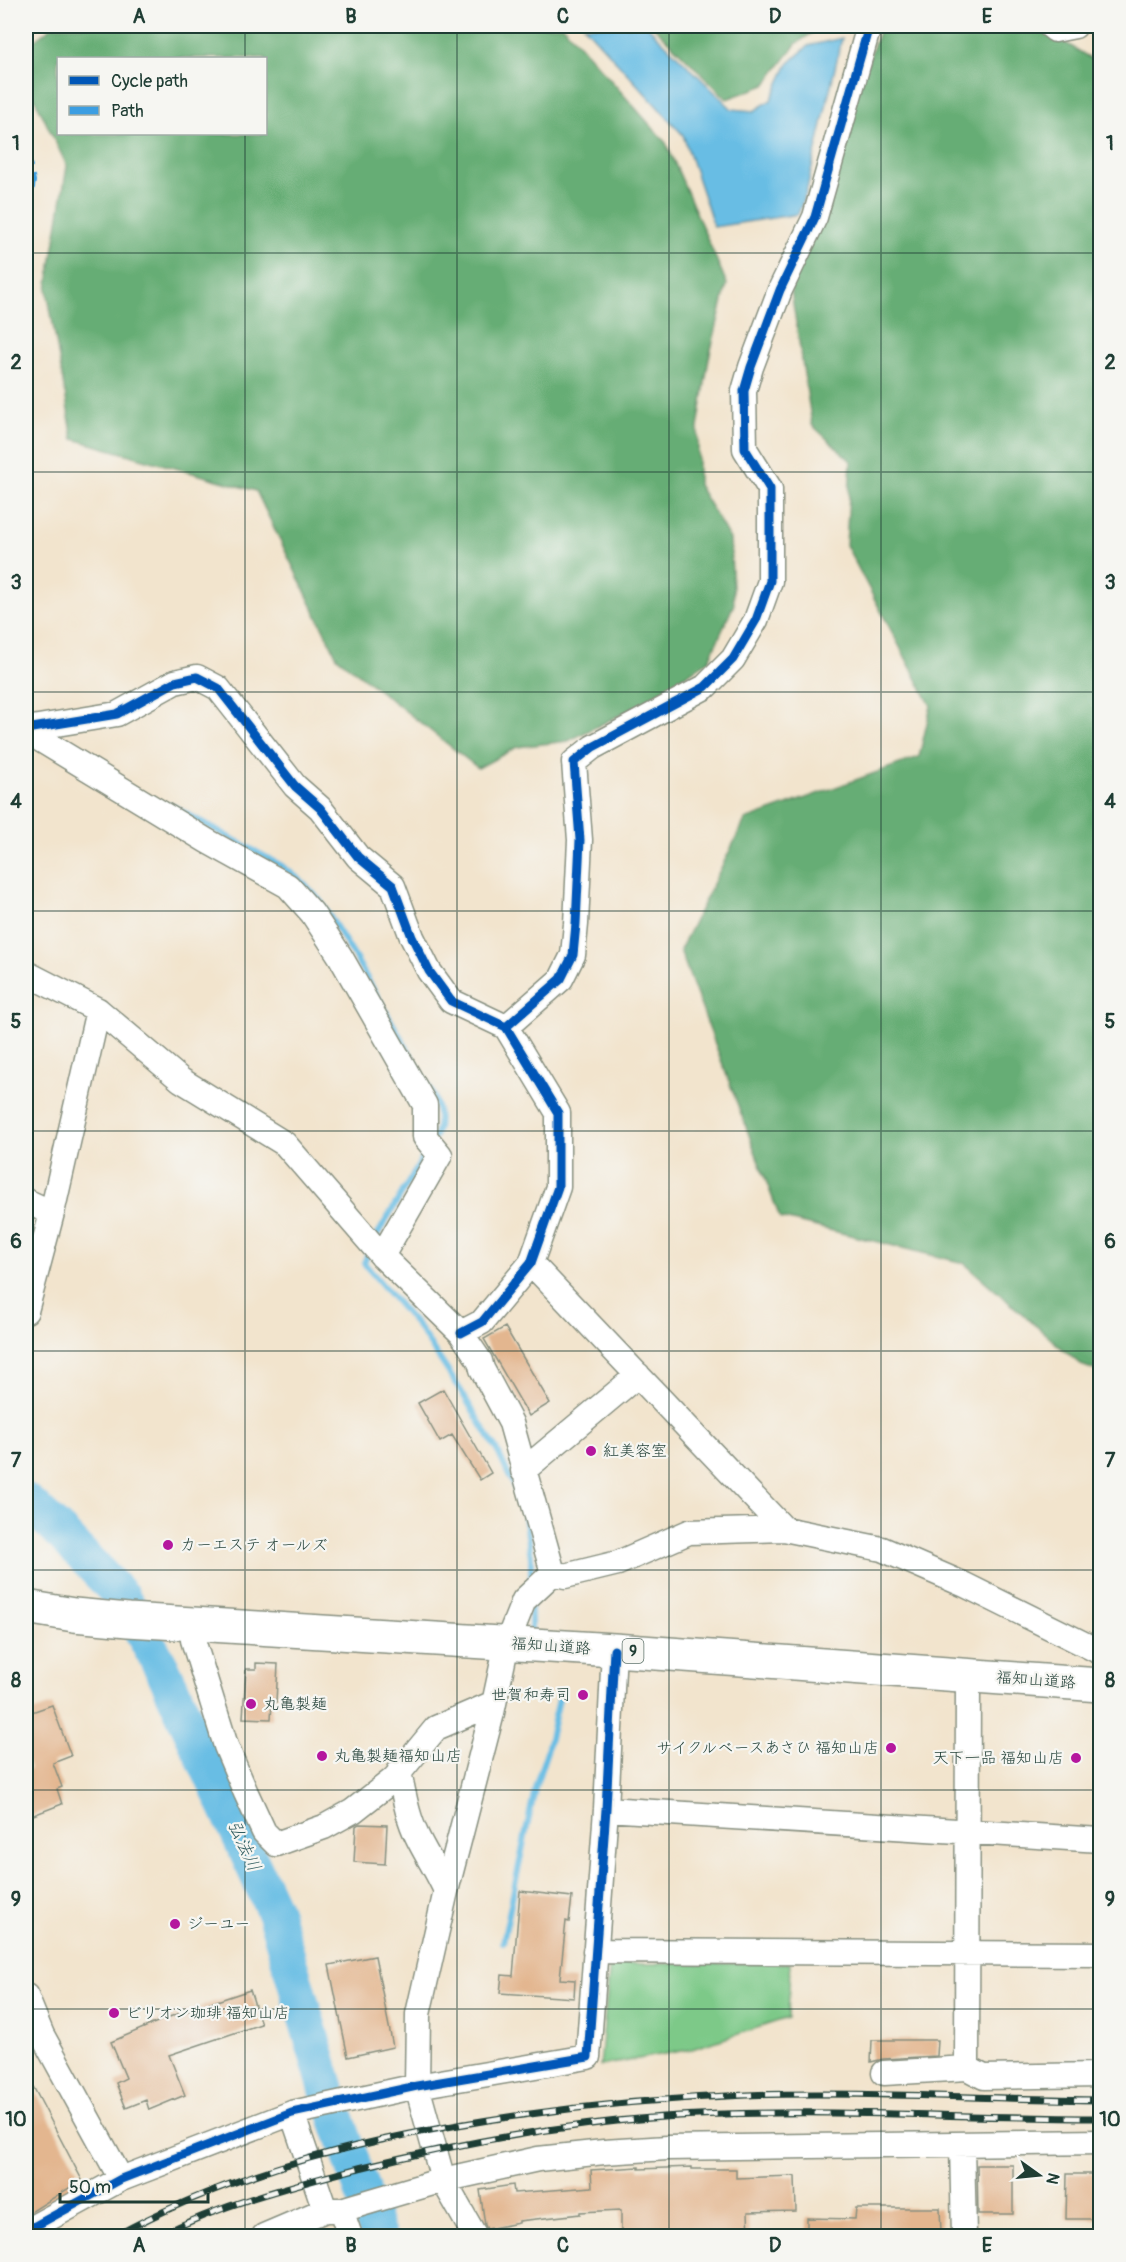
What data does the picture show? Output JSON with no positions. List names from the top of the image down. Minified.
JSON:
{"streets":{"highway":["福知山道路","9"]},"water":["弘法川"],"places":["紅美容室","カーエステ オールズ","世賀和寿司","丸亀製麺","サイクルベースあさひ 福知山店","丸亀製麺福知山店","天下一品 福知山店","ジーユー","ビリオン珈琲 福知山店"],"legend":["Cycle path","Path"],"scale_bar":"50 m","north":"right","grid":{"columns":["A","B","C","D","E"],"rows":["1","2","3","4","5","6","7","8","9","10"]}}
